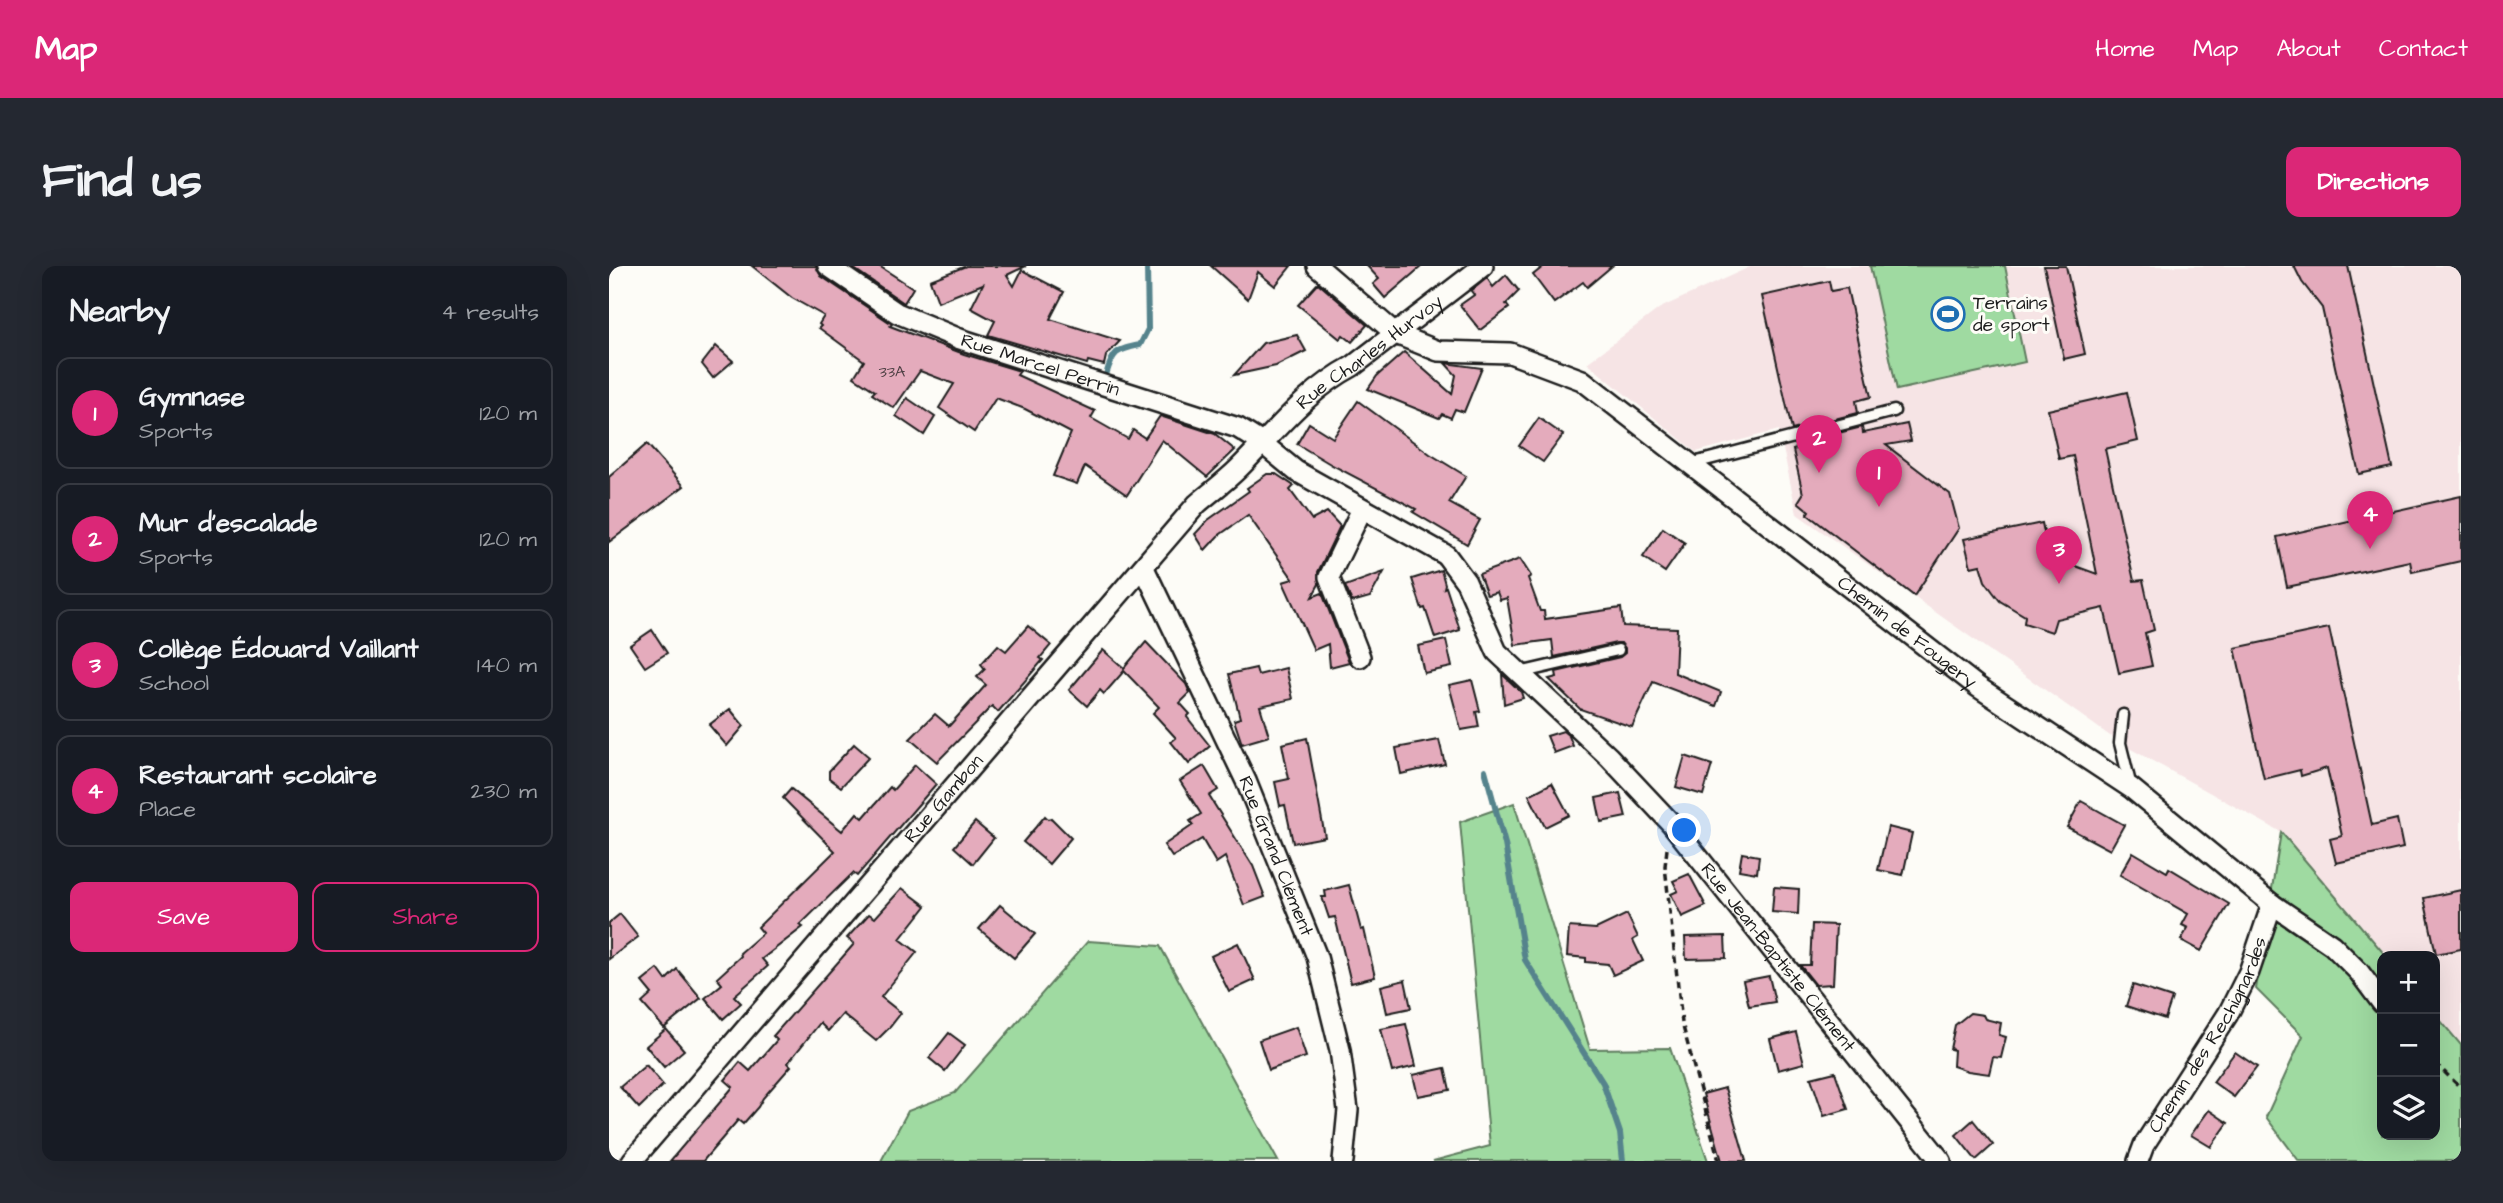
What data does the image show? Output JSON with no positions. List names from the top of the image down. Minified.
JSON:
{"streets":{"street":["Rue Charles Hurvoy","Rue Marcel Perrin","Chemin de Fougery","Rue Gambon","Rue Grand Clément","Rue Jean-Baptiste Clément","Chemin des Rechignardes"]},"crossings":[["Rue Charles Hurvoy","Rue Marcel Perrin"],["Rue Charles Hurvoy","Chemin de Fougery"],["Rue Charles Hurvoy","Rue Gambon"],["Rue Charles Hurvoy","Rue Jean-Baptiste Clément"],["Rue Marcel Perrin","Rue Gambon"],["Rue Marcel Perrin","Rue Jean-Baptiste Clément"],["Chemin de Fougery","Chemin des Rechignardes"],["Rue Gambon","Rue Grand Clément"],["Rue Gambon","Rue Jean-Baptiste Clément"]],"places":{"sports":["Terrains de sport"]},"house_numbers":["33A"],"page":{"header":"Map","nav":["Home","Map","About","Contact"],"buttons":["Directions",["Save","Share"]],"title":"Find us","heading":["Nearby","4 results"],"list":[{"mark":"1","name":"Gymnase","note":"Sports","value":"120 m"},{"mark":"2","name":"Mur d'escalade","note":"Sports","value":"120 m"},{"mark":"3","name":"Collège Édouard Vaillant","note":"School","value":"140 m"},{"mark":"4","name":"Restaurant scolaire","note":"Place","value":"230 m"}],"pins":["2","1","4","3"],"map_buttons":["+","−"]}}
